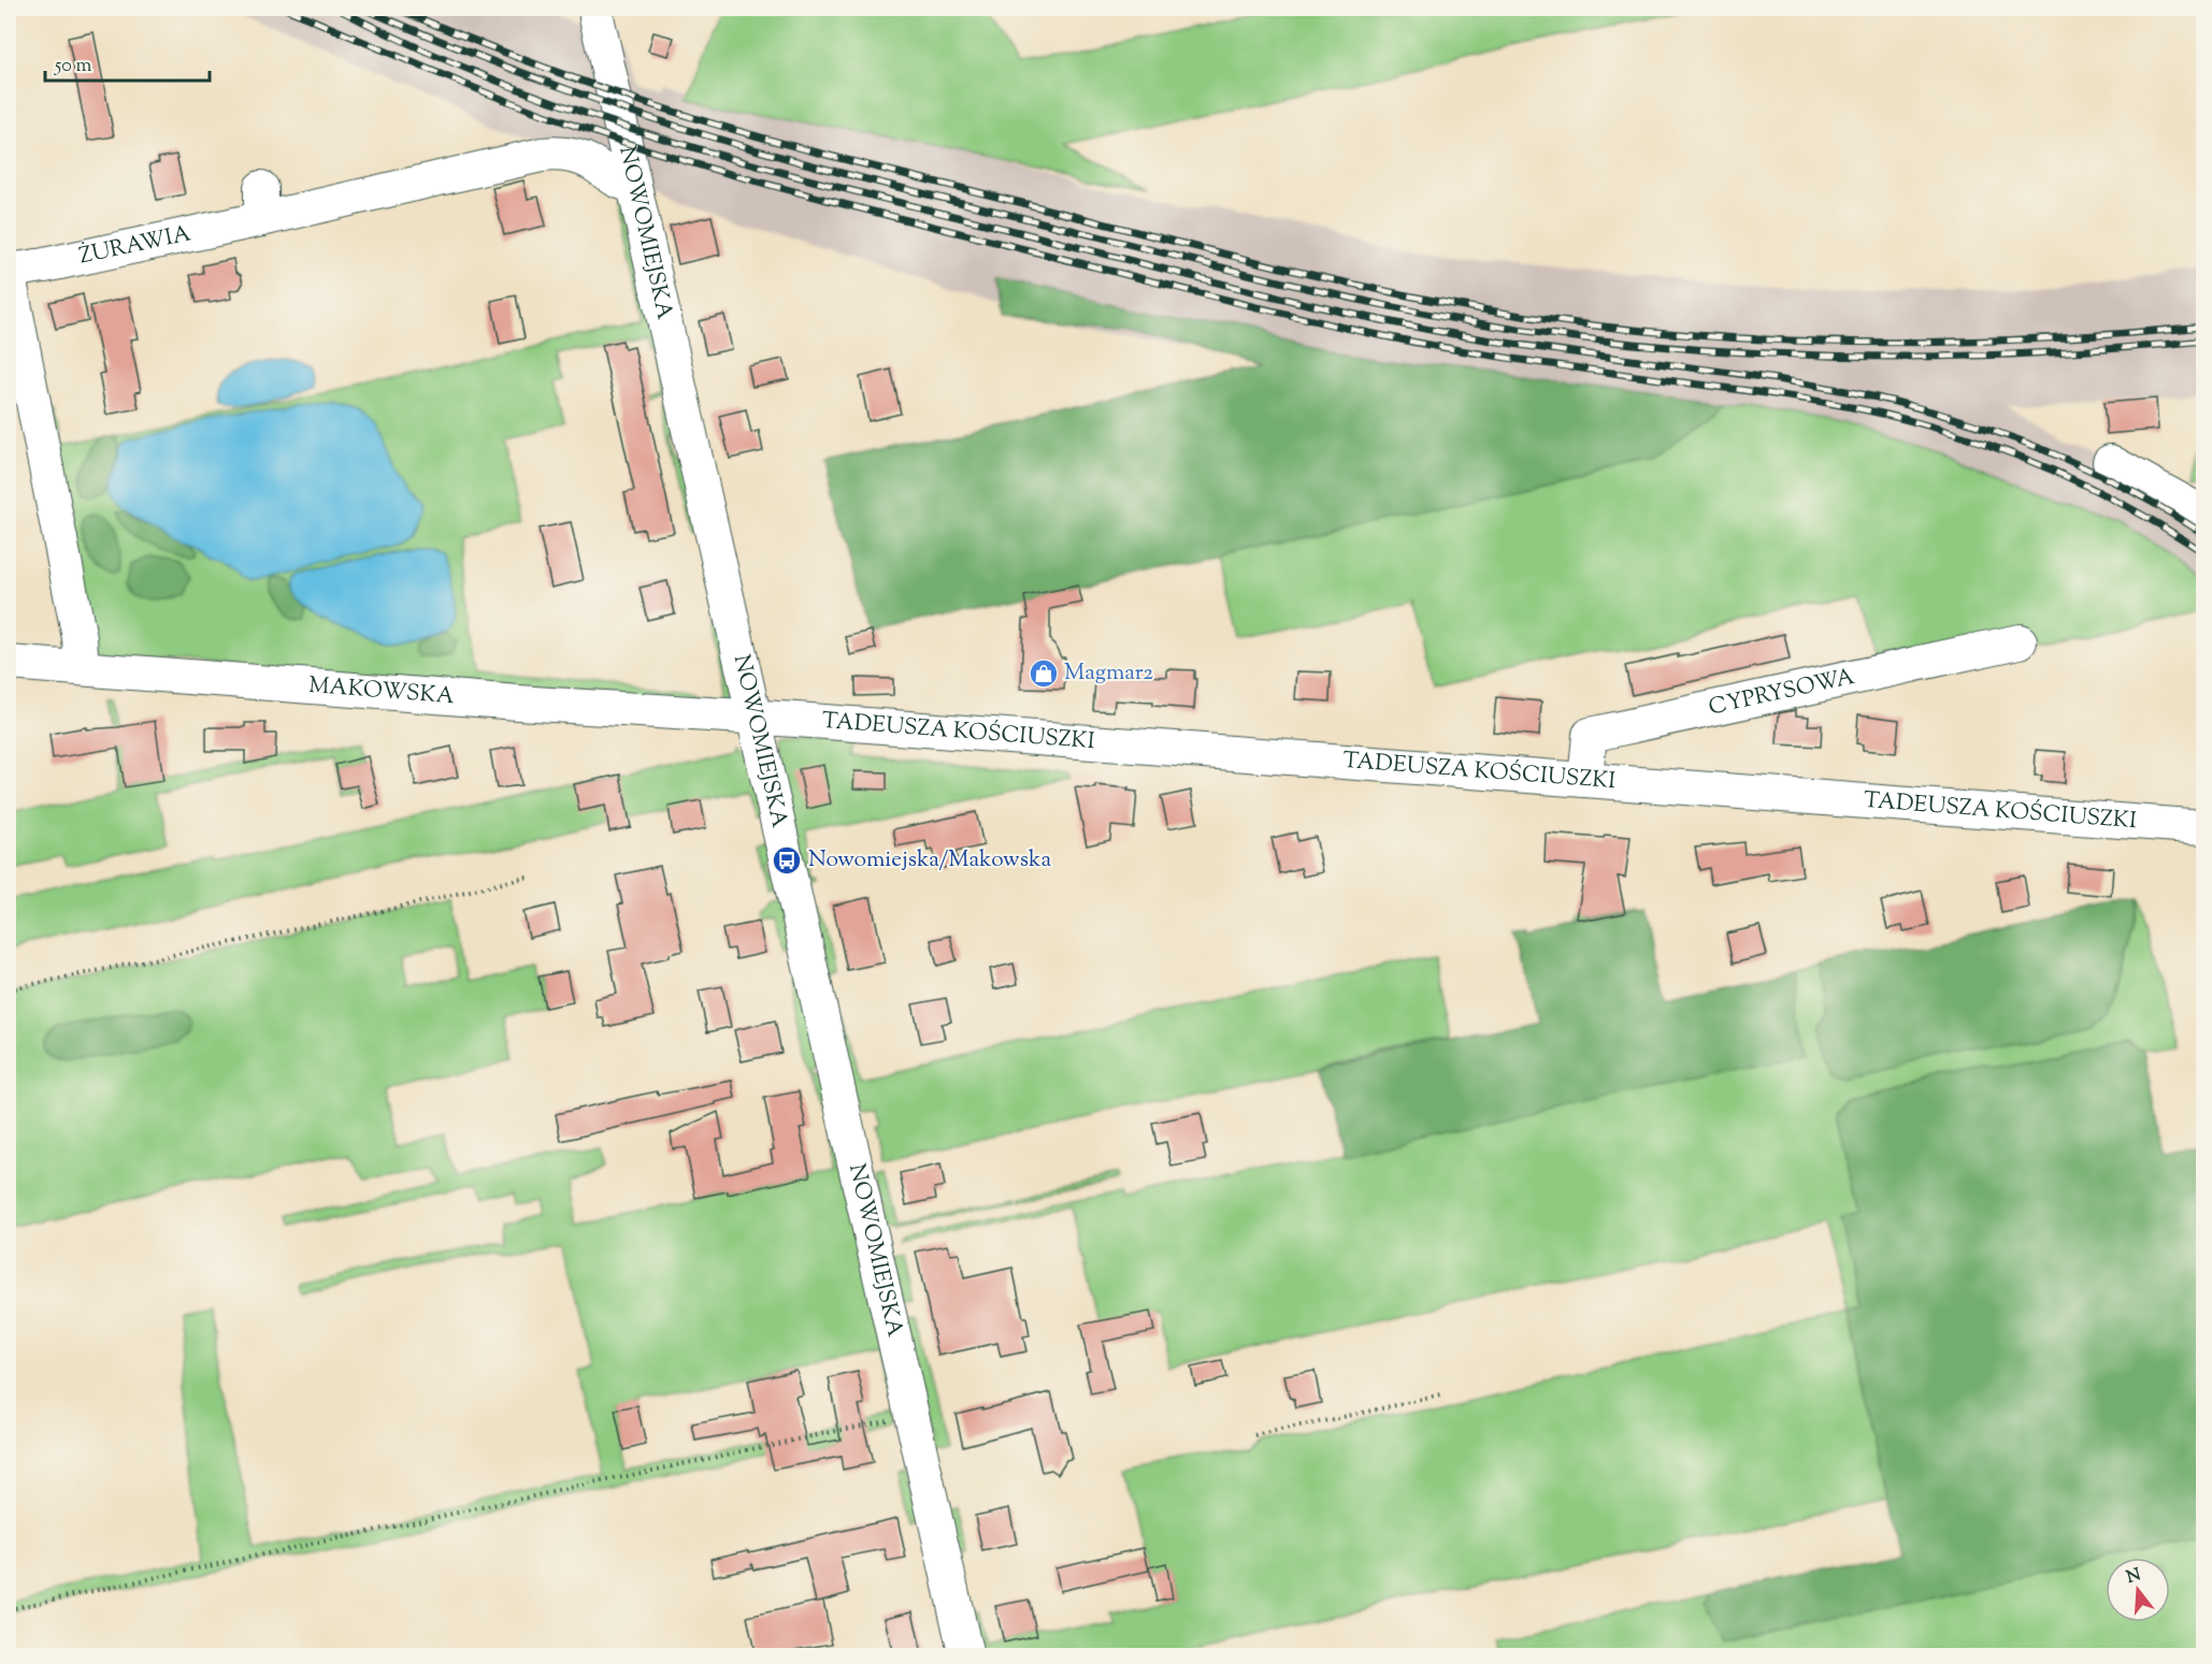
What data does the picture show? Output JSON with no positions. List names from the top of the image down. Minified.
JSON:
{"streets":{"street":["NOWOMIEJSKA","ŻURAWIA","MAKOWSKA","CYPRYSOWA","TADEUSZA KOŚCIUSZKI"]},"crossings":[["NOWOMIEJSKA","ŻURAWIA"],["NOWOMIEJSKA","MAKOWSKA"],["NOWOMIEJSKA","TADEUSZA KOŚCIUSZKI"],["MAKOWSKA","TADEUSZA KOŚCIUSZKI"],["CYPRYSOWA","TADEUSZA KOŚCIUSZKI"]],"places":{"shop":["Magmar2"],"bus stop":["Nowomiejska/Makowska"]},"scale_bar":"50 m","north":"top"}
